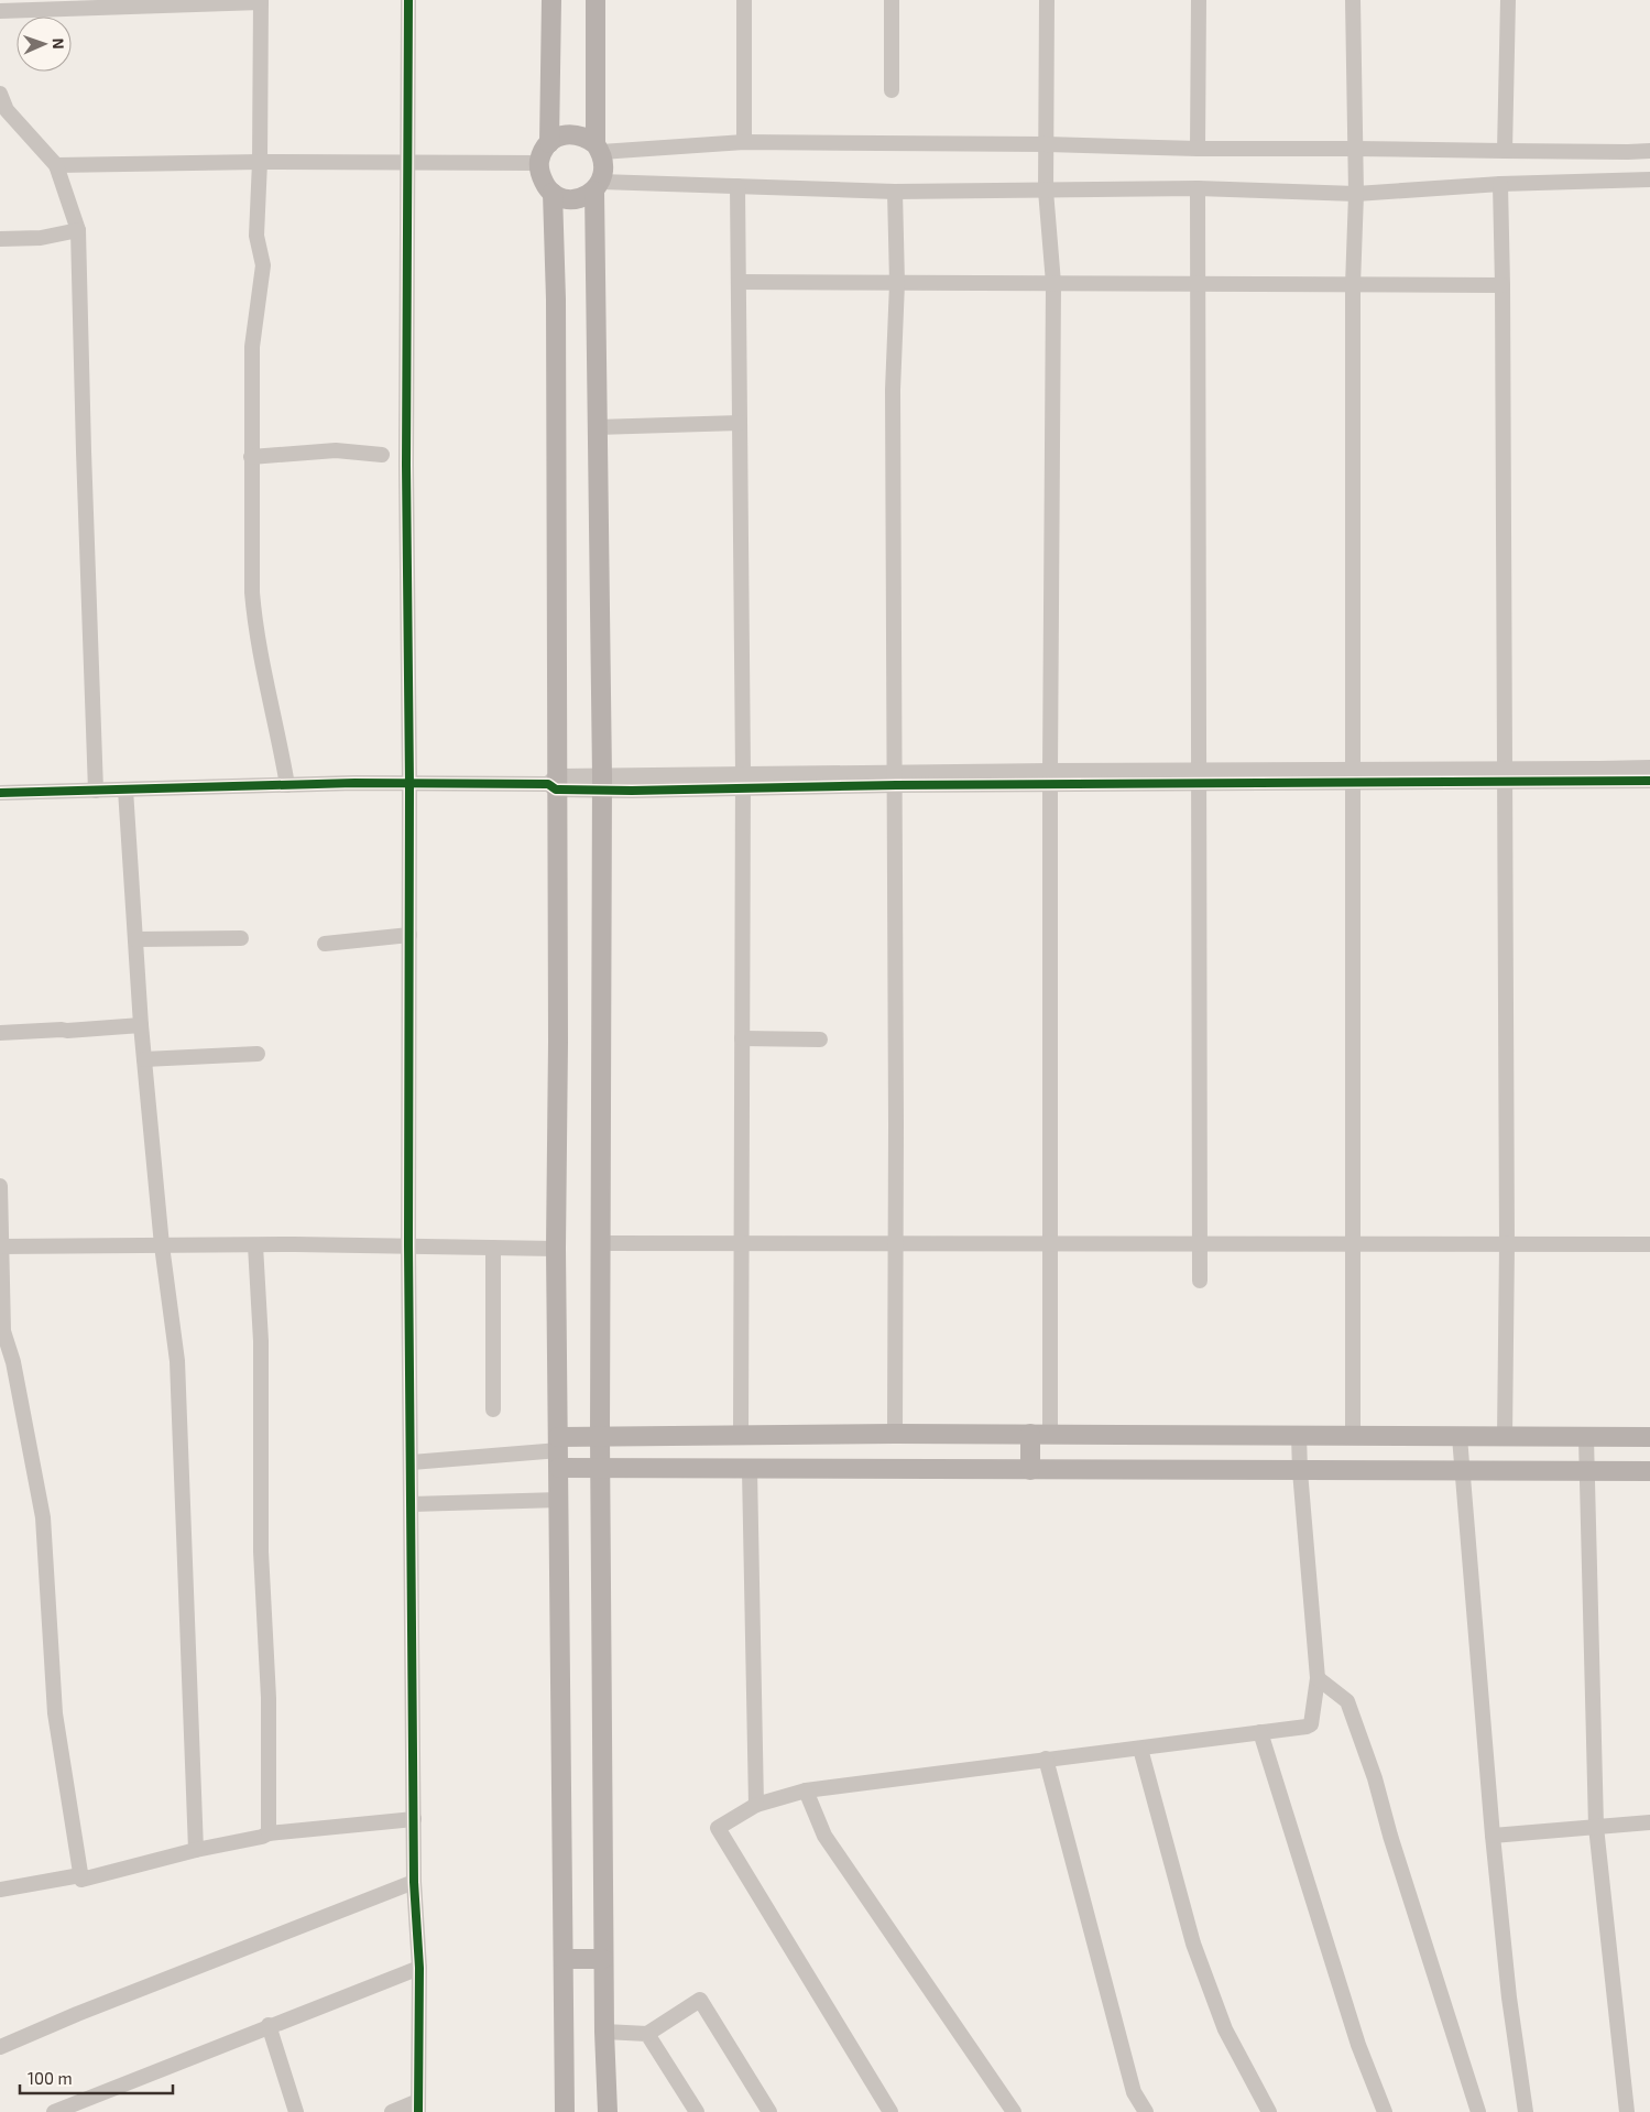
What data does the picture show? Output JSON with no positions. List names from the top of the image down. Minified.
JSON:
{"scale_bar":"100 m","north":"right"}
